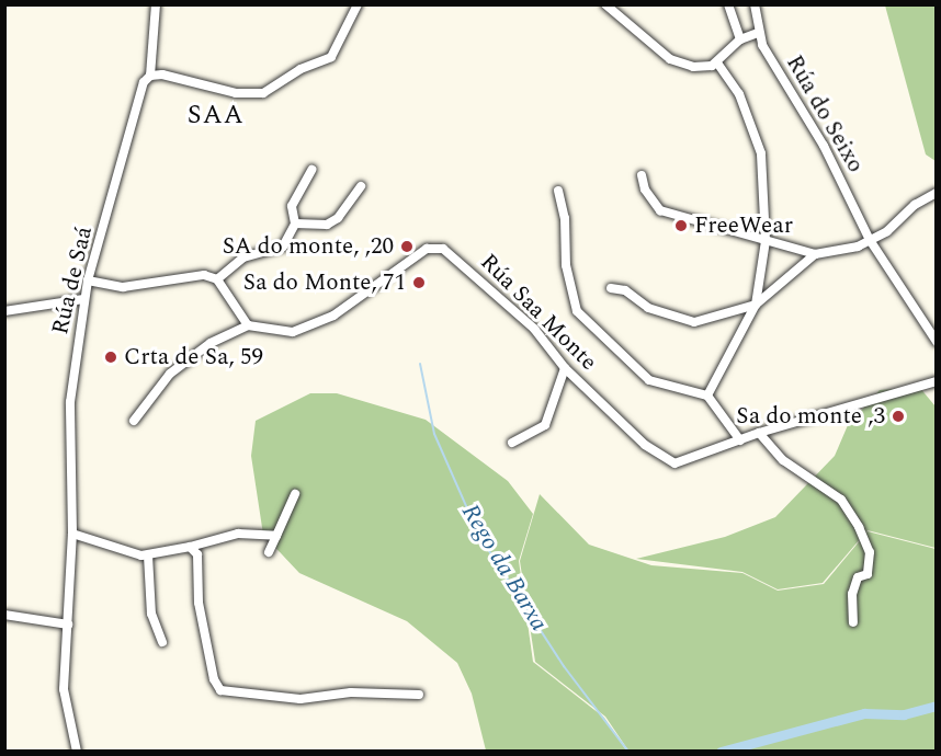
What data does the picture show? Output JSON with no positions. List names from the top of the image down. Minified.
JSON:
{"streets":{"street":["Rúa do Seixo","Rúa de Saá","Rúa Saa Monte"]},"districts":["SAA"],"water":["Rego da Barxa"],"places":["FreeWear","SA do monte, ,20","Sa do Monte, 71","Crta de Sa, 59","Sa do monte ,3"]}
